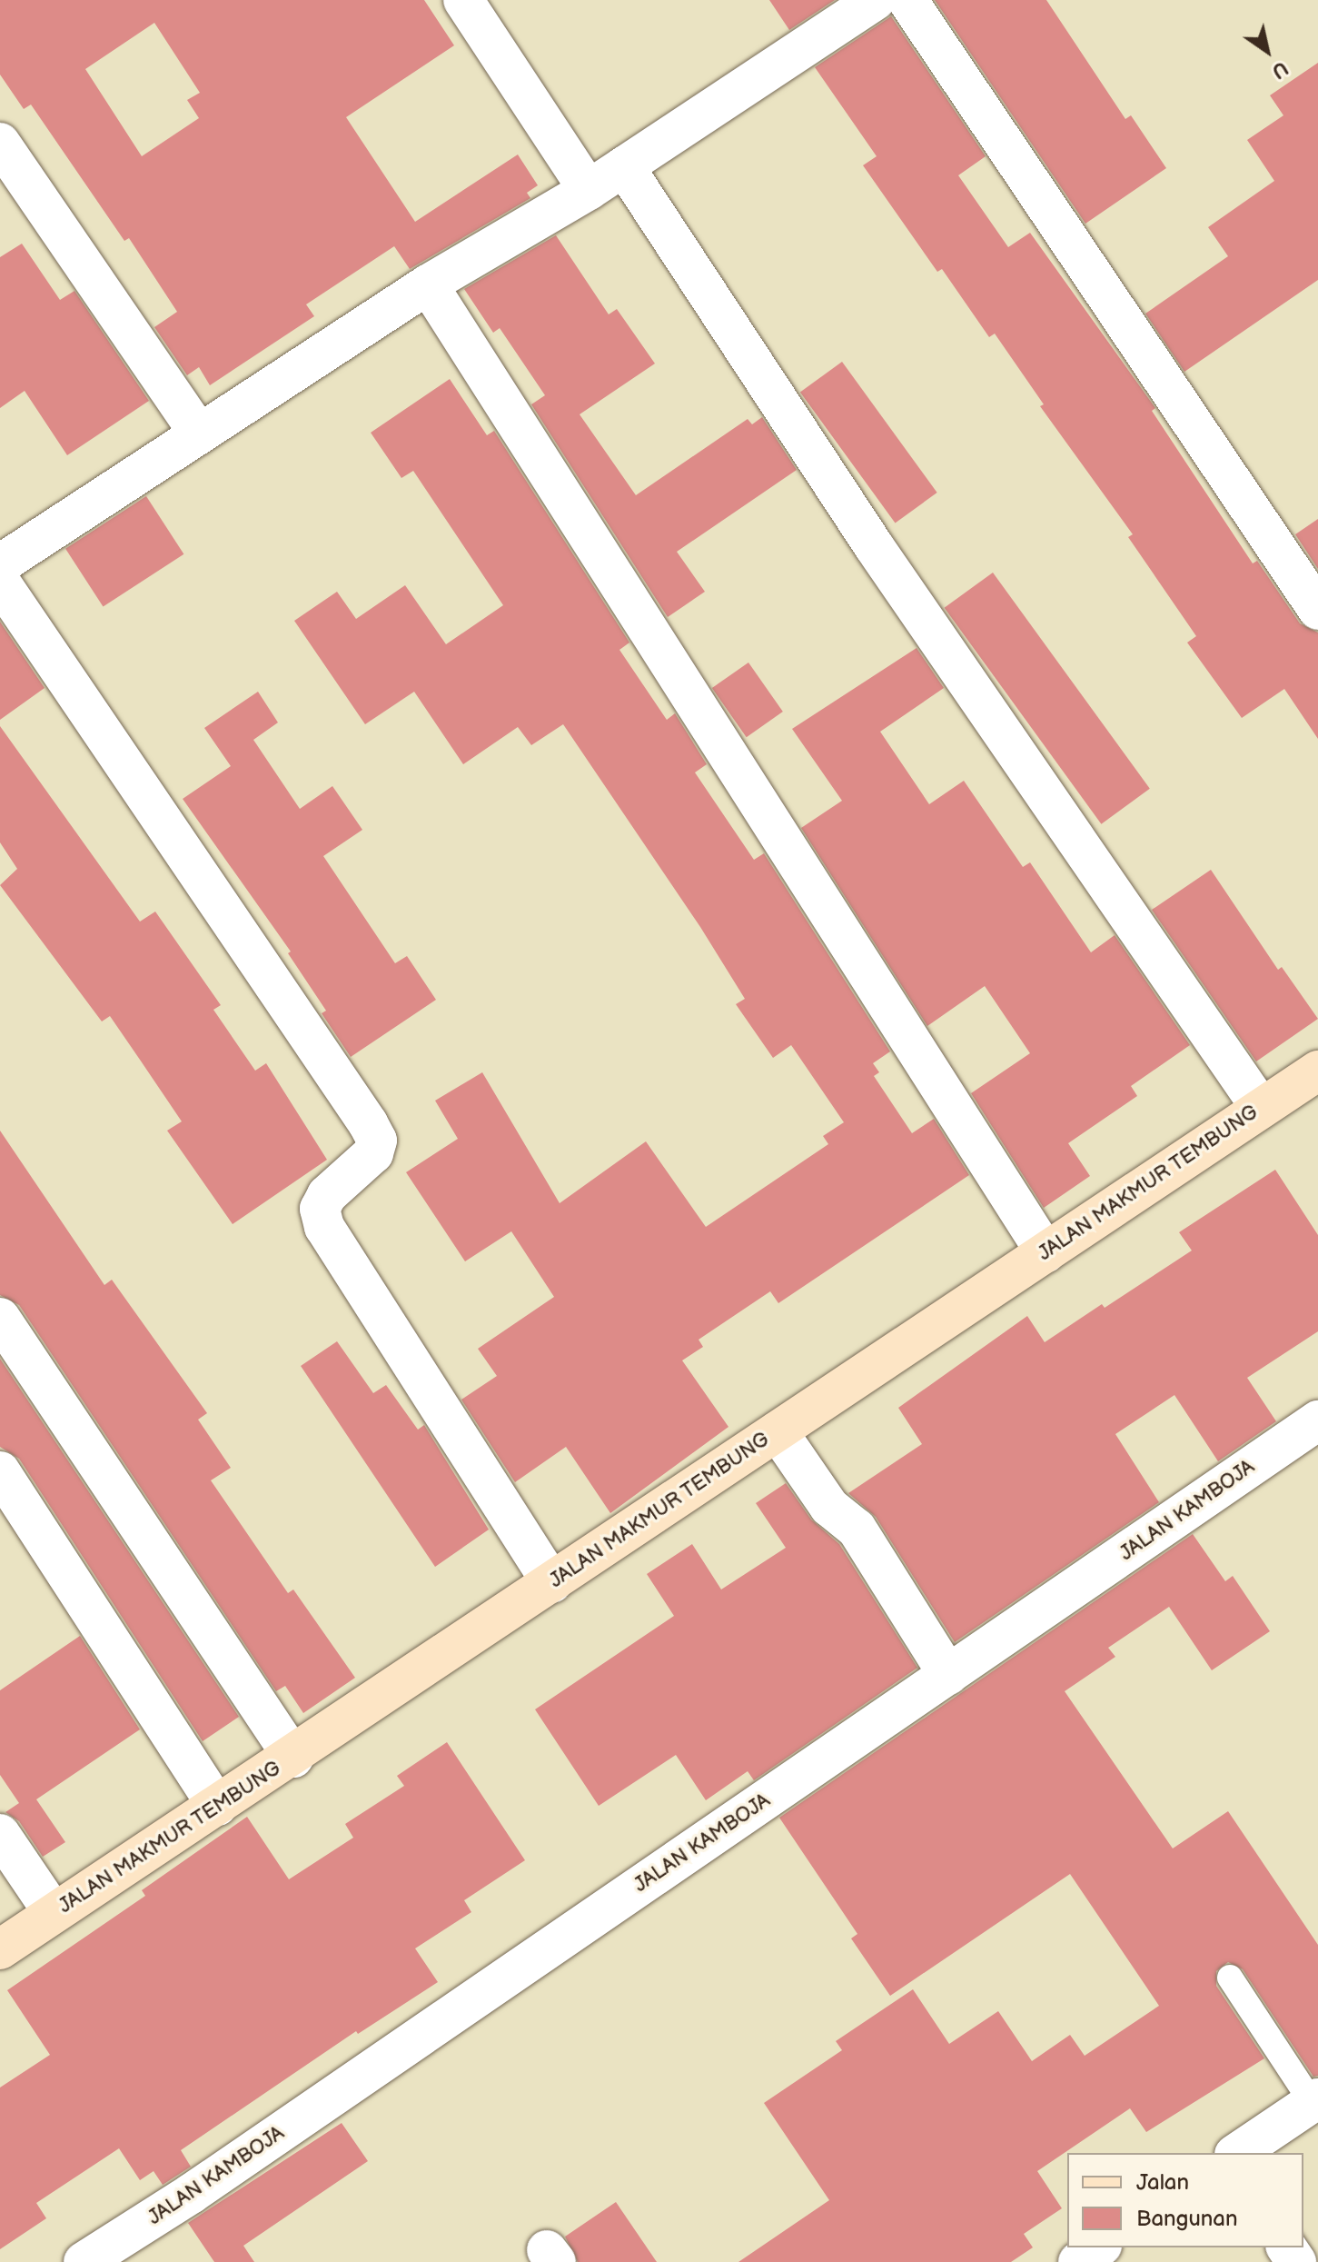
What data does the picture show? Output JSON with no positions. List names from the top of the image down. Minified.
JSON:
{"streets":{"street":["JALAN MAKMUR TEMBUNG","JALAN KAMBOJA"]},"legend":["Jalan","Bangunan"],"north":"bottom right"}
